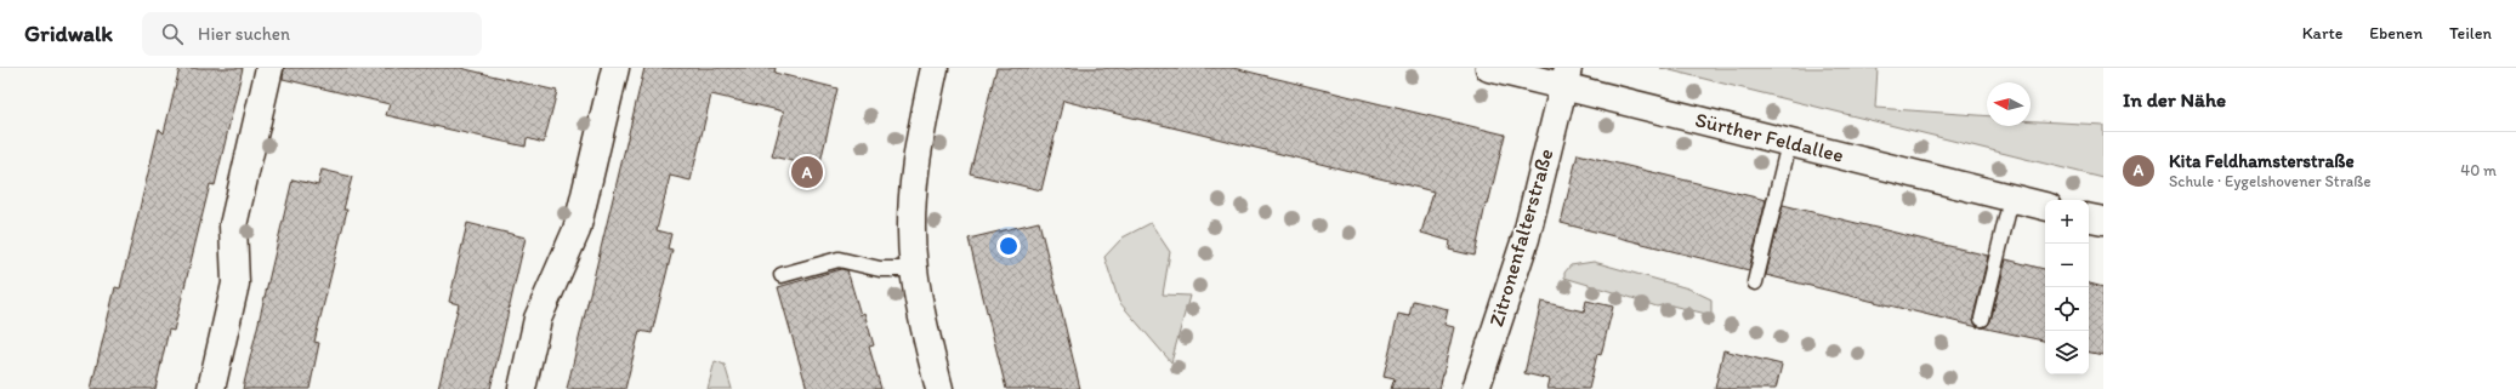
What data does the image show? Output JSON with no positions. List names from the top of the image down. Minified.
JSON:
{"streets":{"street":["Sürther Feldallee","Zitronenfalterstraße"]},"crossings":[["Sürther Feldallee","Zitronenfalterstraße"]],"north":"left","page":{"header":"Gridwalk","search":"Hier suchen","nav":["Karte","Ebenen","Teilen"],"heading":"In der Nähe","list":[{"mark":"A","name":"Kita Feldhamsterstraße","note":"Schule · Eygelshovener Straße","value":"40 m"}],"pins":"A","map_buttons":["+","−"]}}
